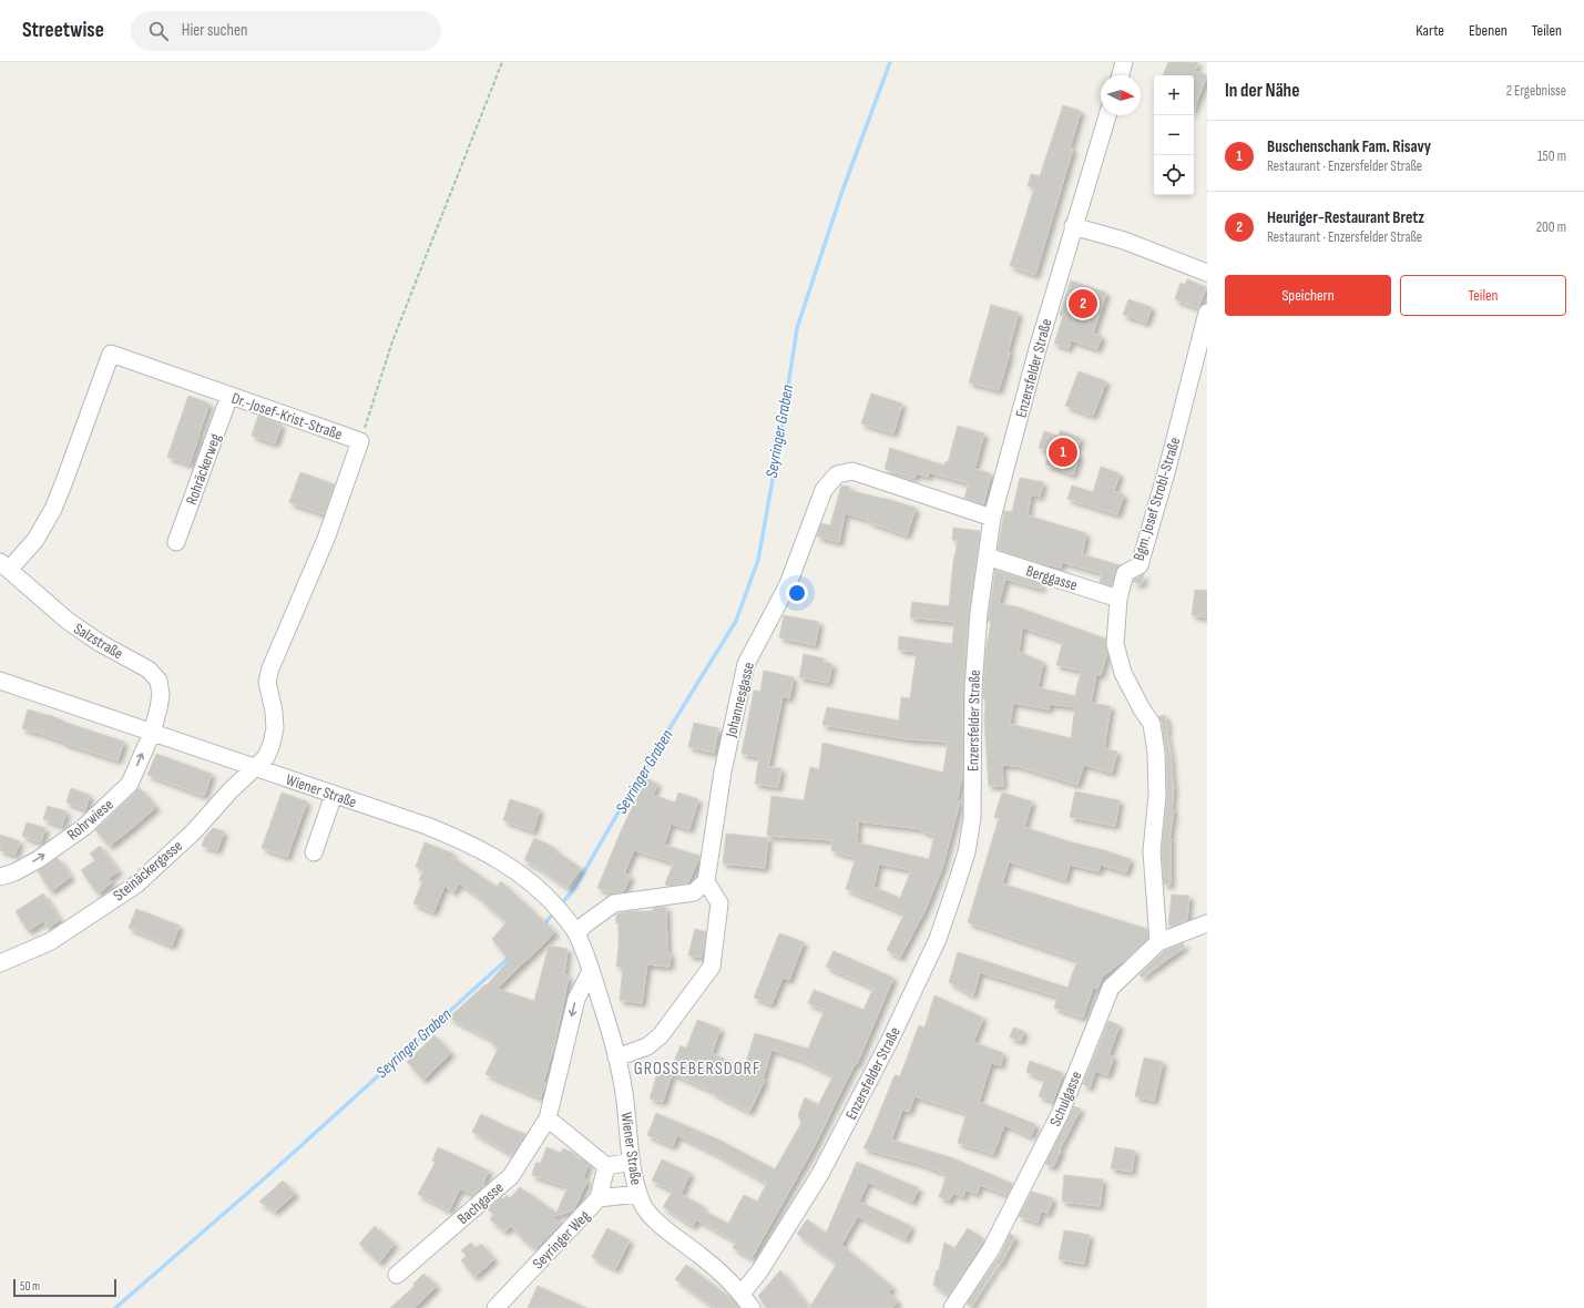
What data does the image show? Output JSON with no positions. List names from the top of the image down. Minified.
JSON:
{"streets":{"street":["Enzersfelder Straße","Dr.-Josef-Krist-Straße","Rohräckerweg","Bgm. Josef Strobl-Straße","Berggasse","Salzstraße","Johannesgasse","Wiener Straße","Rohrwiese","Steinäckergasse","Schulgasse","Bachgasse","Seyringer Weg"]},"crossings":[["Enzersfelder Straße","Berggasse"],["Enzersfelder Straße","Johannesgasse"],["Enzersfelder Straße","Wiener Straße"],["Dr.-Josef-Krist-Straße","Rohräckerweg"],["Dr.-Josef-Krist-Straße","Salzstraße"],["Dr.-Josef-Krist-Straße","Wiener Straße"],["Dr.-Josef-Krist-Straße","Steinäckergasse"],["Bgm. Josef Strobl-Straße","Berggasse"],["Bgm. Josef Strobl-Straße","Schulgasse"],["Salzstraße","Wiener Straße"],["Salzstraße","Rohrwiese"],["Wiener Straße","Rohrwiese"],["Wiener Straße","Steinäckergasse"],["Wiener Straße","Seyringer Weg"]],"one_way":["Rohrwiese"],"districts":["GROSSEBERSDORF"],"water":["Seyringer Graben"],"scale_bar":"50 m","north":"right","page":{"header":"Streetwise","search":"Hier suchen","nav":["Karte","Ebenen","Teilen"],"heading":["In der Nähe","2 Ergebnisse"],"map_buttons":["+","−"],"list":[{"mark":"1","name":"Buschenschank Fam. Risavy","note":"Restaurant · Enzersfelder Straße","value":"150 m"},{"mark":"2","name":"Heuriger-Restaurant Bretz","note":"Restaurant · Enzersfelder Straße","value":"200 m"}],"buttons":["Speichern","Teilen"],"pins":["2","1"],"scale":"50 m"}}
